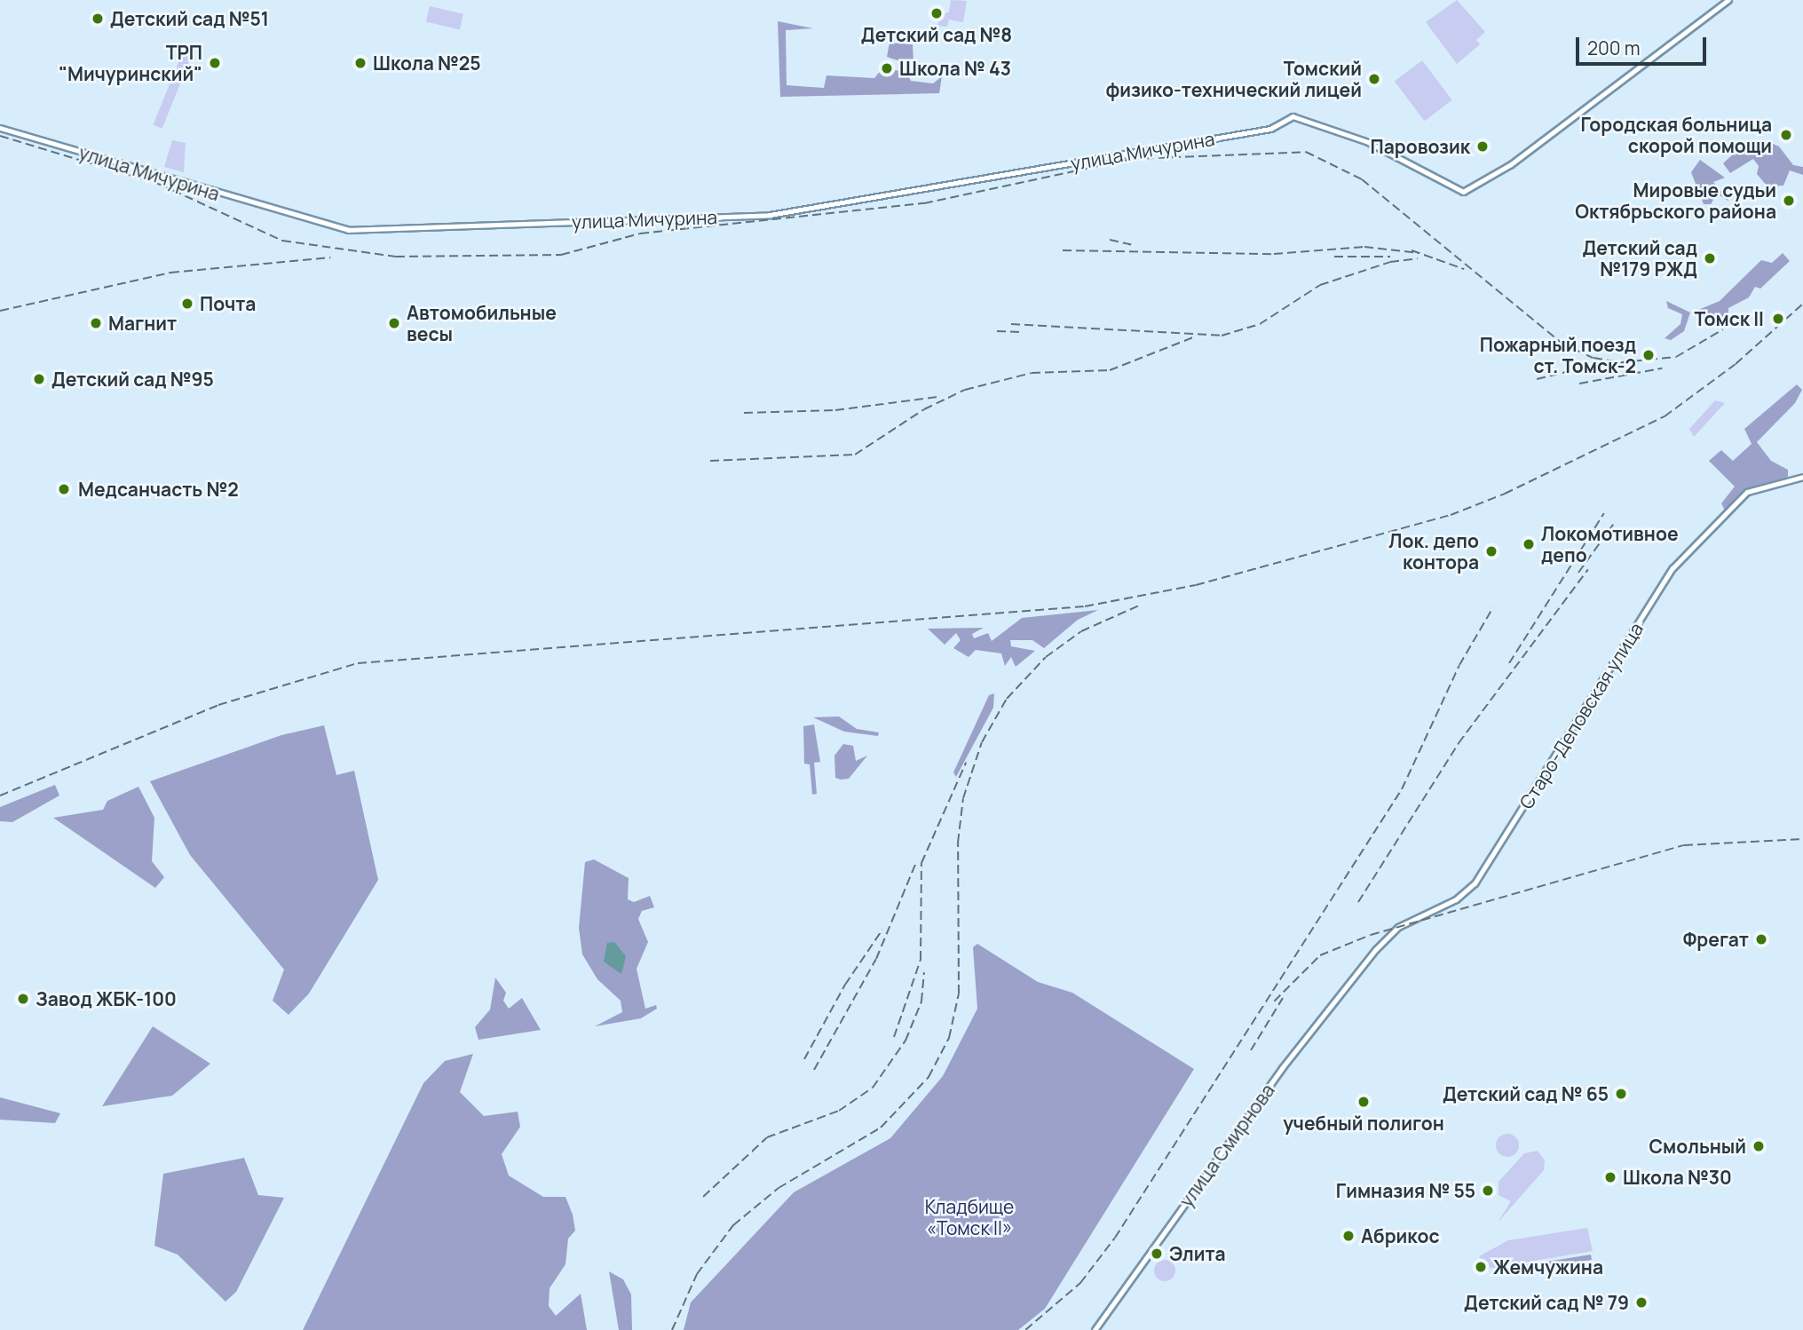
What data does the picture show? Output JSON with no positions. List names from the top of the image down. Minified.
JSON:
{"streets":{"main road":["улица Мичурина","Старо-Деповская улица","улица Смирнова"]},"crossings":[["Старо-Деповская улица","улица Смирнова"]],"parks":["Кладбище «Томск II»"],"places":["Детский сад №8","Детский сад №51","ТРП \"Мичуринский\"","Школа №25","Школа № 43","Томский физико-технический лицей","Городская больница скорой помощи","Паровозик","Мировые судьи Октябрьского района","Детский сад №179 РЖД","Почта","Томск II","Магнит","Автомобильные весы","Пожарный поезд ст. Томск-2","Детский сад №95","Медсанчасть №2","Локомотивное депо","Лок. депо контора","Фрегат","Завод ЖБК-100","Детский сад № 65","учебный полигон","Смольный","Школа №30","Гимназия № 55","Абрикос","Элита","Жемчужина","Детский сад № 79"],"scale_bar":"200 m"}
